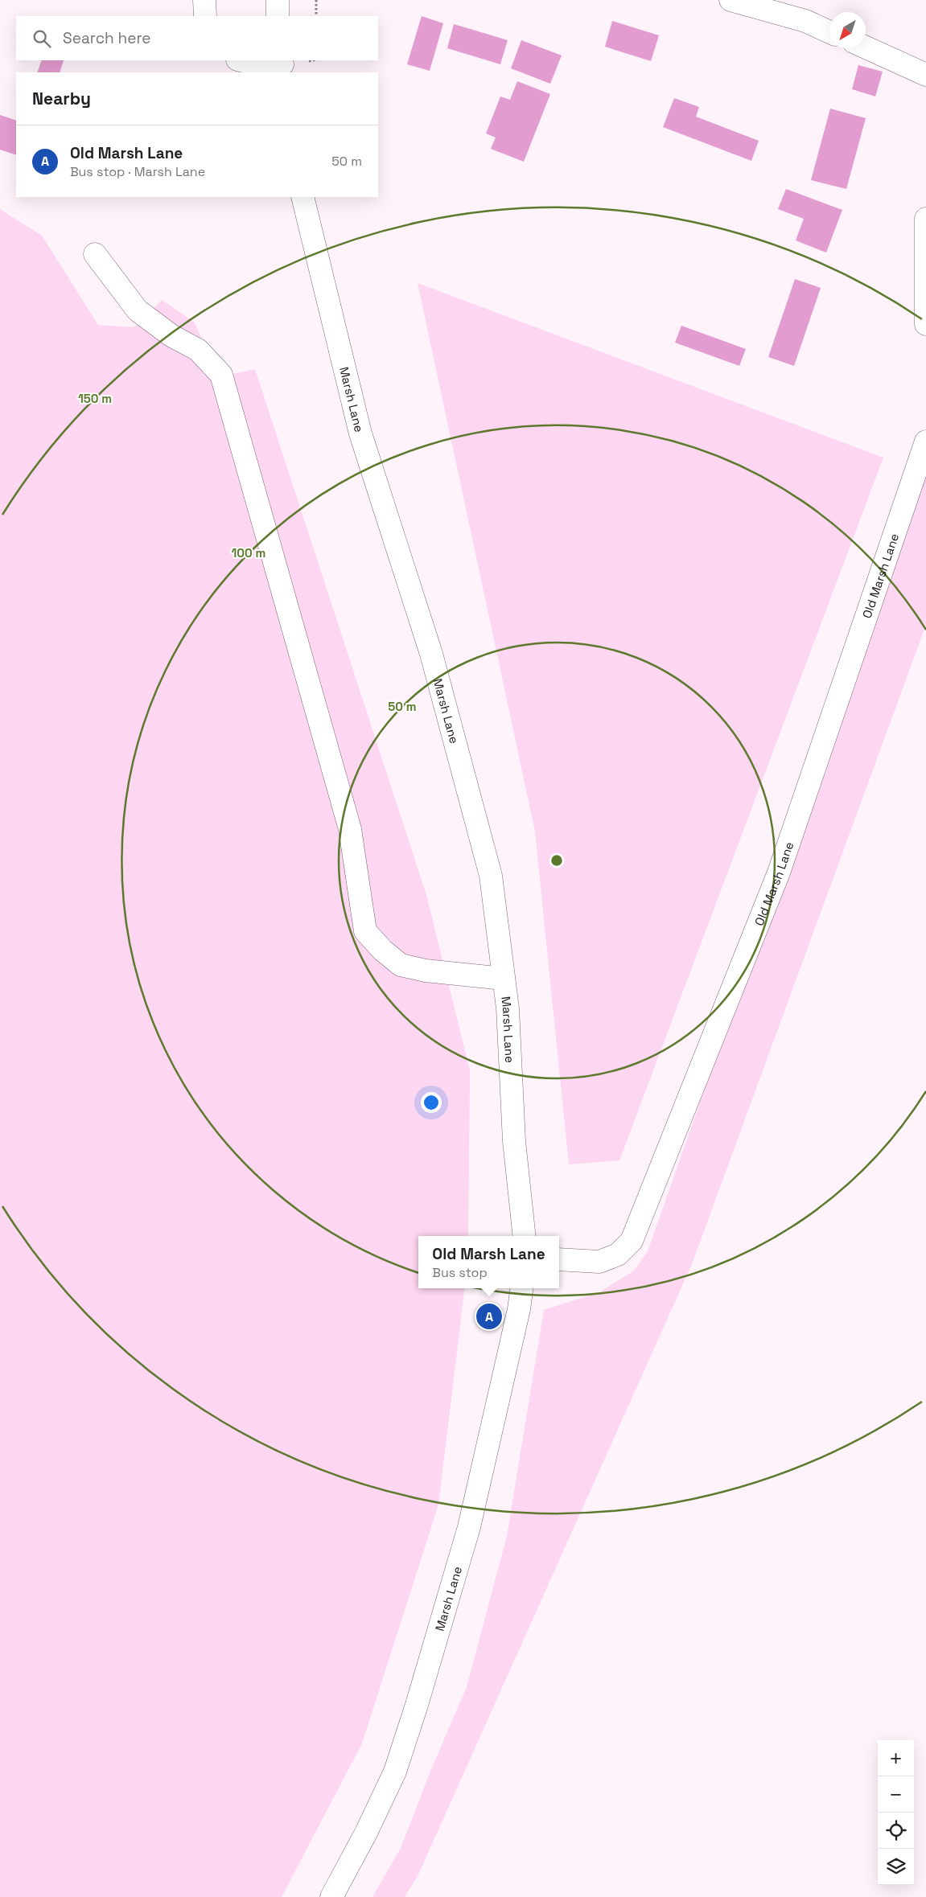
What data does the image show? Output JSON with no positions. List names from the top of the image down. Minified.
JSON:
{"streets":{"street":["Marsh Lane","Old Marsh Lane"]},"north":"bottom left","page":{"search":"Search here","heading":"Nearby","list":[{"mark":"A","name":"Old Marsh Lane","note":"Bus stop · Marsh Lane","value":"50 m"}],"popup":["Old Marsh Lane","Bus stop"],"pins":"A","map_buttons":["+","−"]},"rings":["150 m","100 m","50 m"]}
